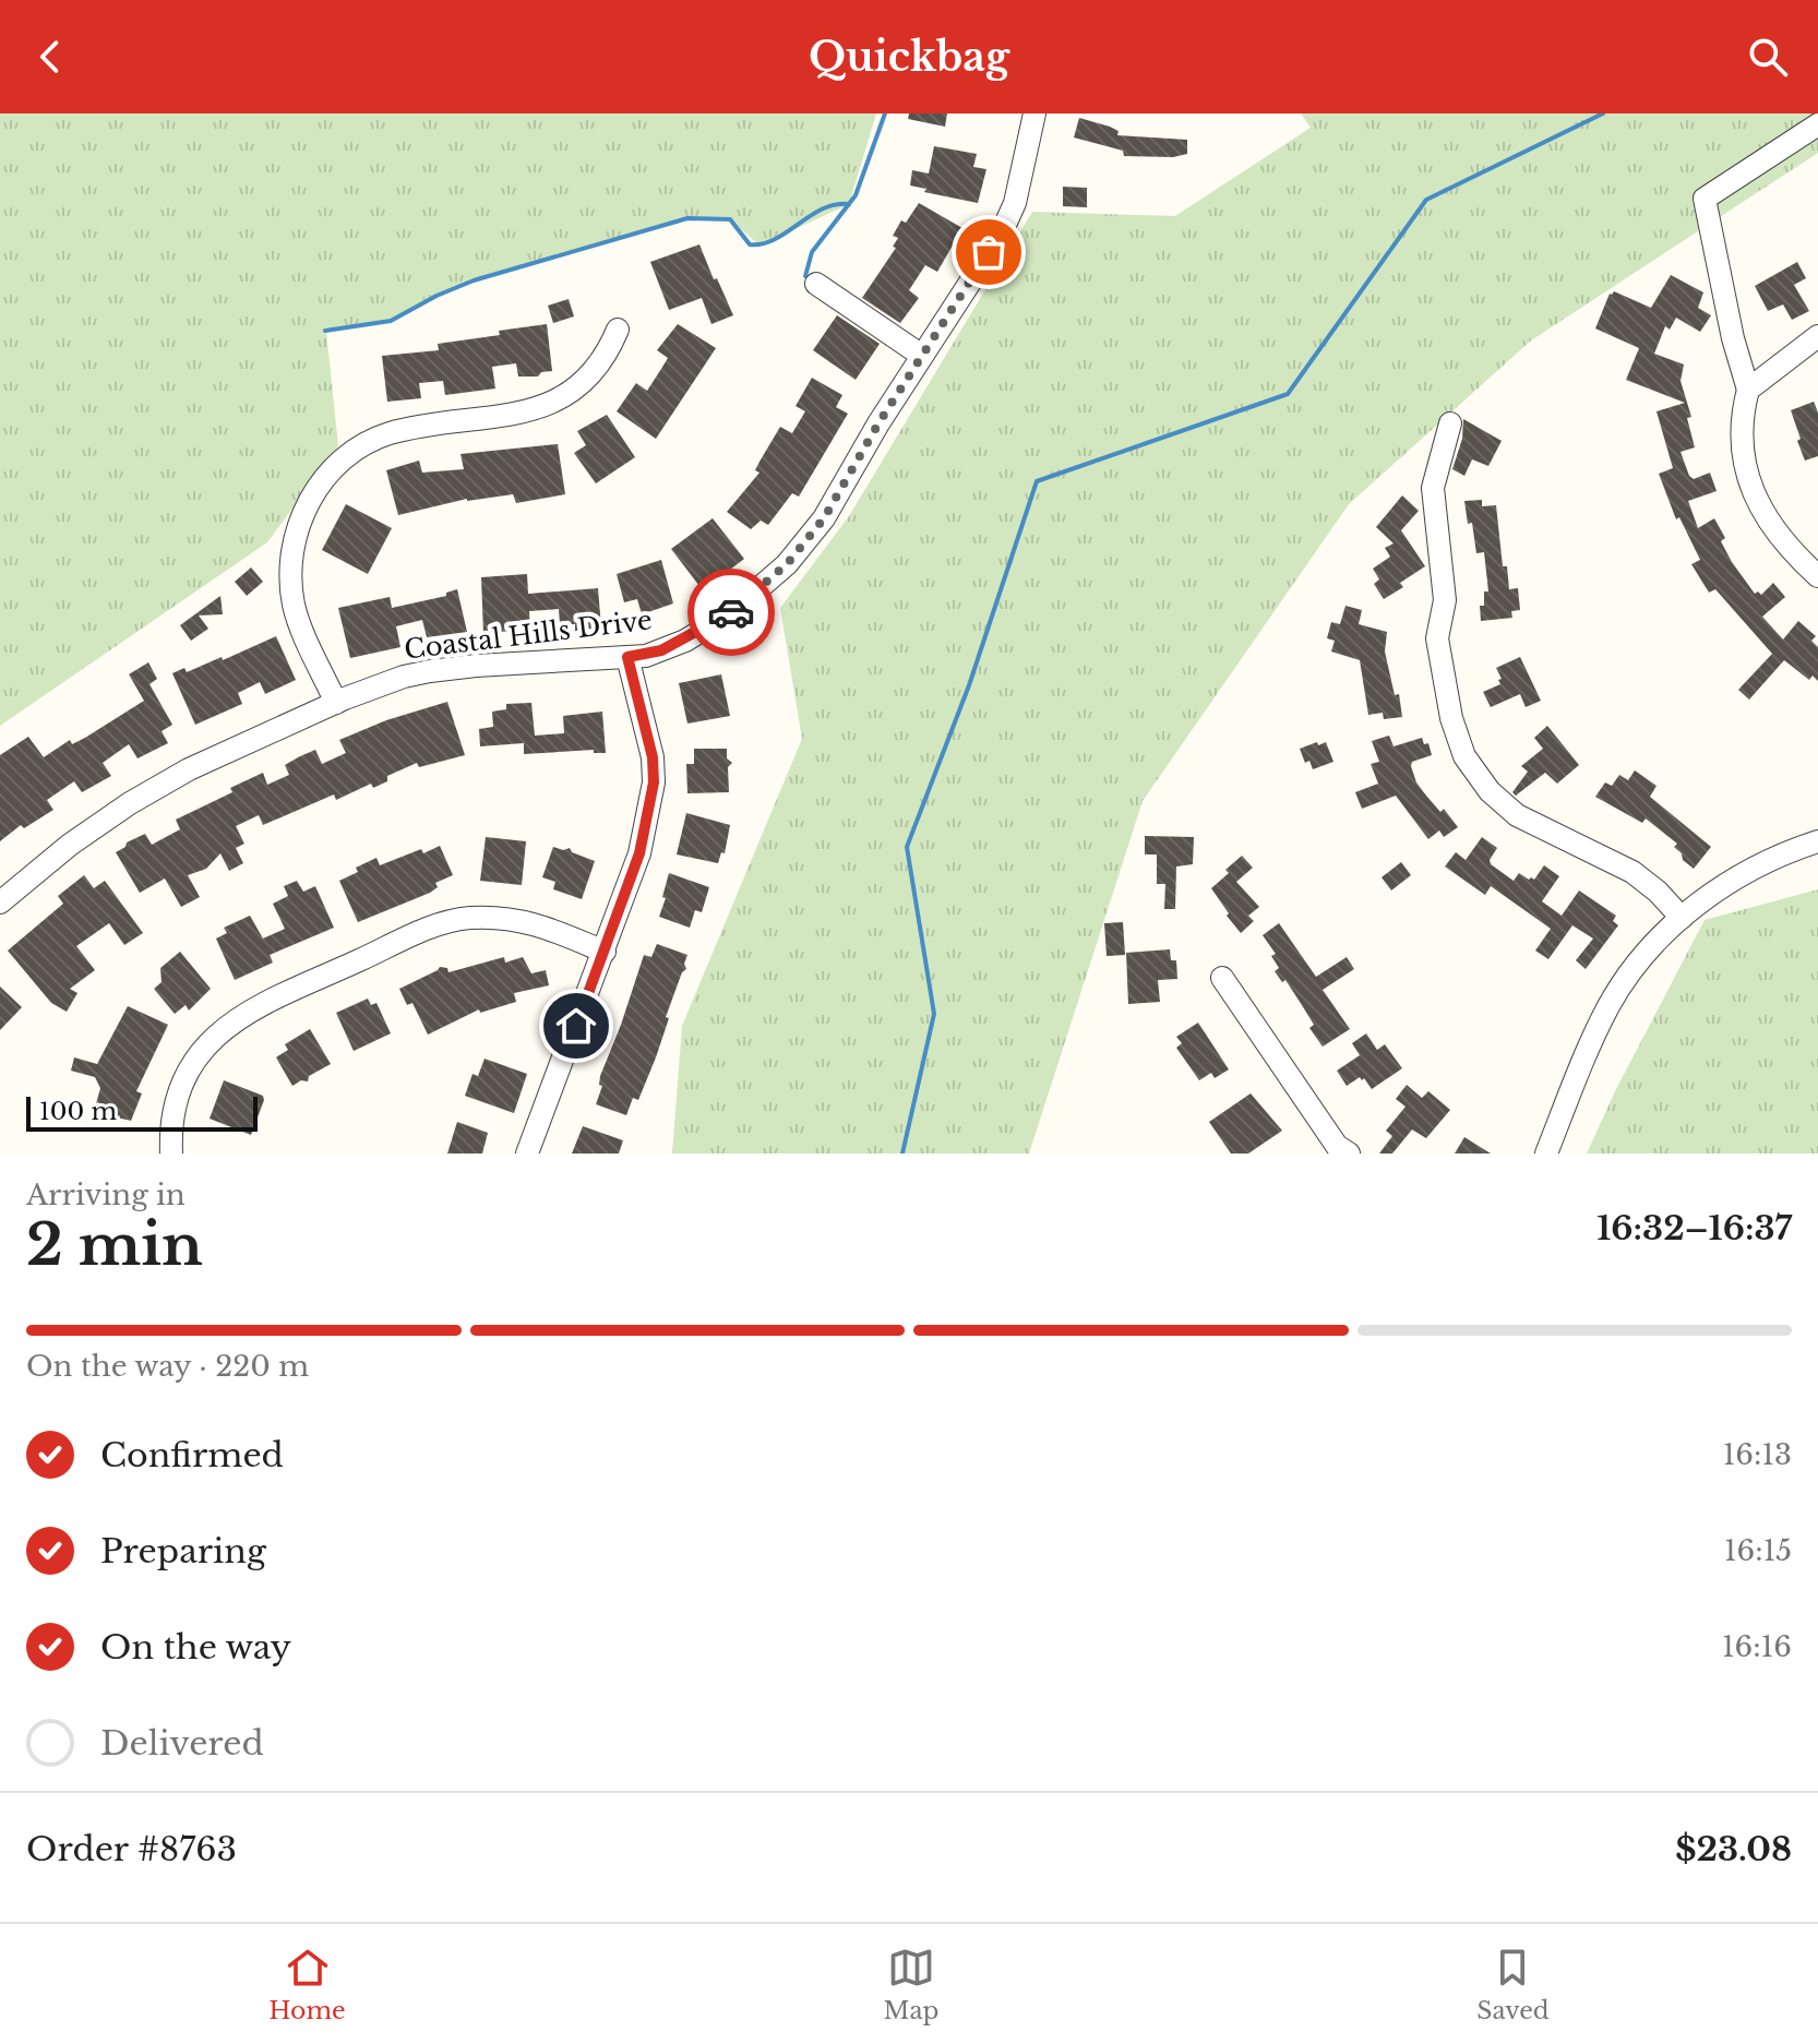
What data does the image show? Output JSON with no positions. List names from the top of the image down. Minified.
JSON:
{"streets":{"street":["Coastal Hills Drive"]},"scale_bar":"100 m","page":{"header":"Quickbag","scale":"100 m","heading":["2 min","Arriving in","16:32–16:37"],"panel":["Order #8763","$23.08"],"bar":"On the way · 220 m","list":[["Confirmed","16:13"],["Preparing","16:15"],["On the way","16:16"],"Delivered"],"tabs":["Home","Map","Saved"]}}
